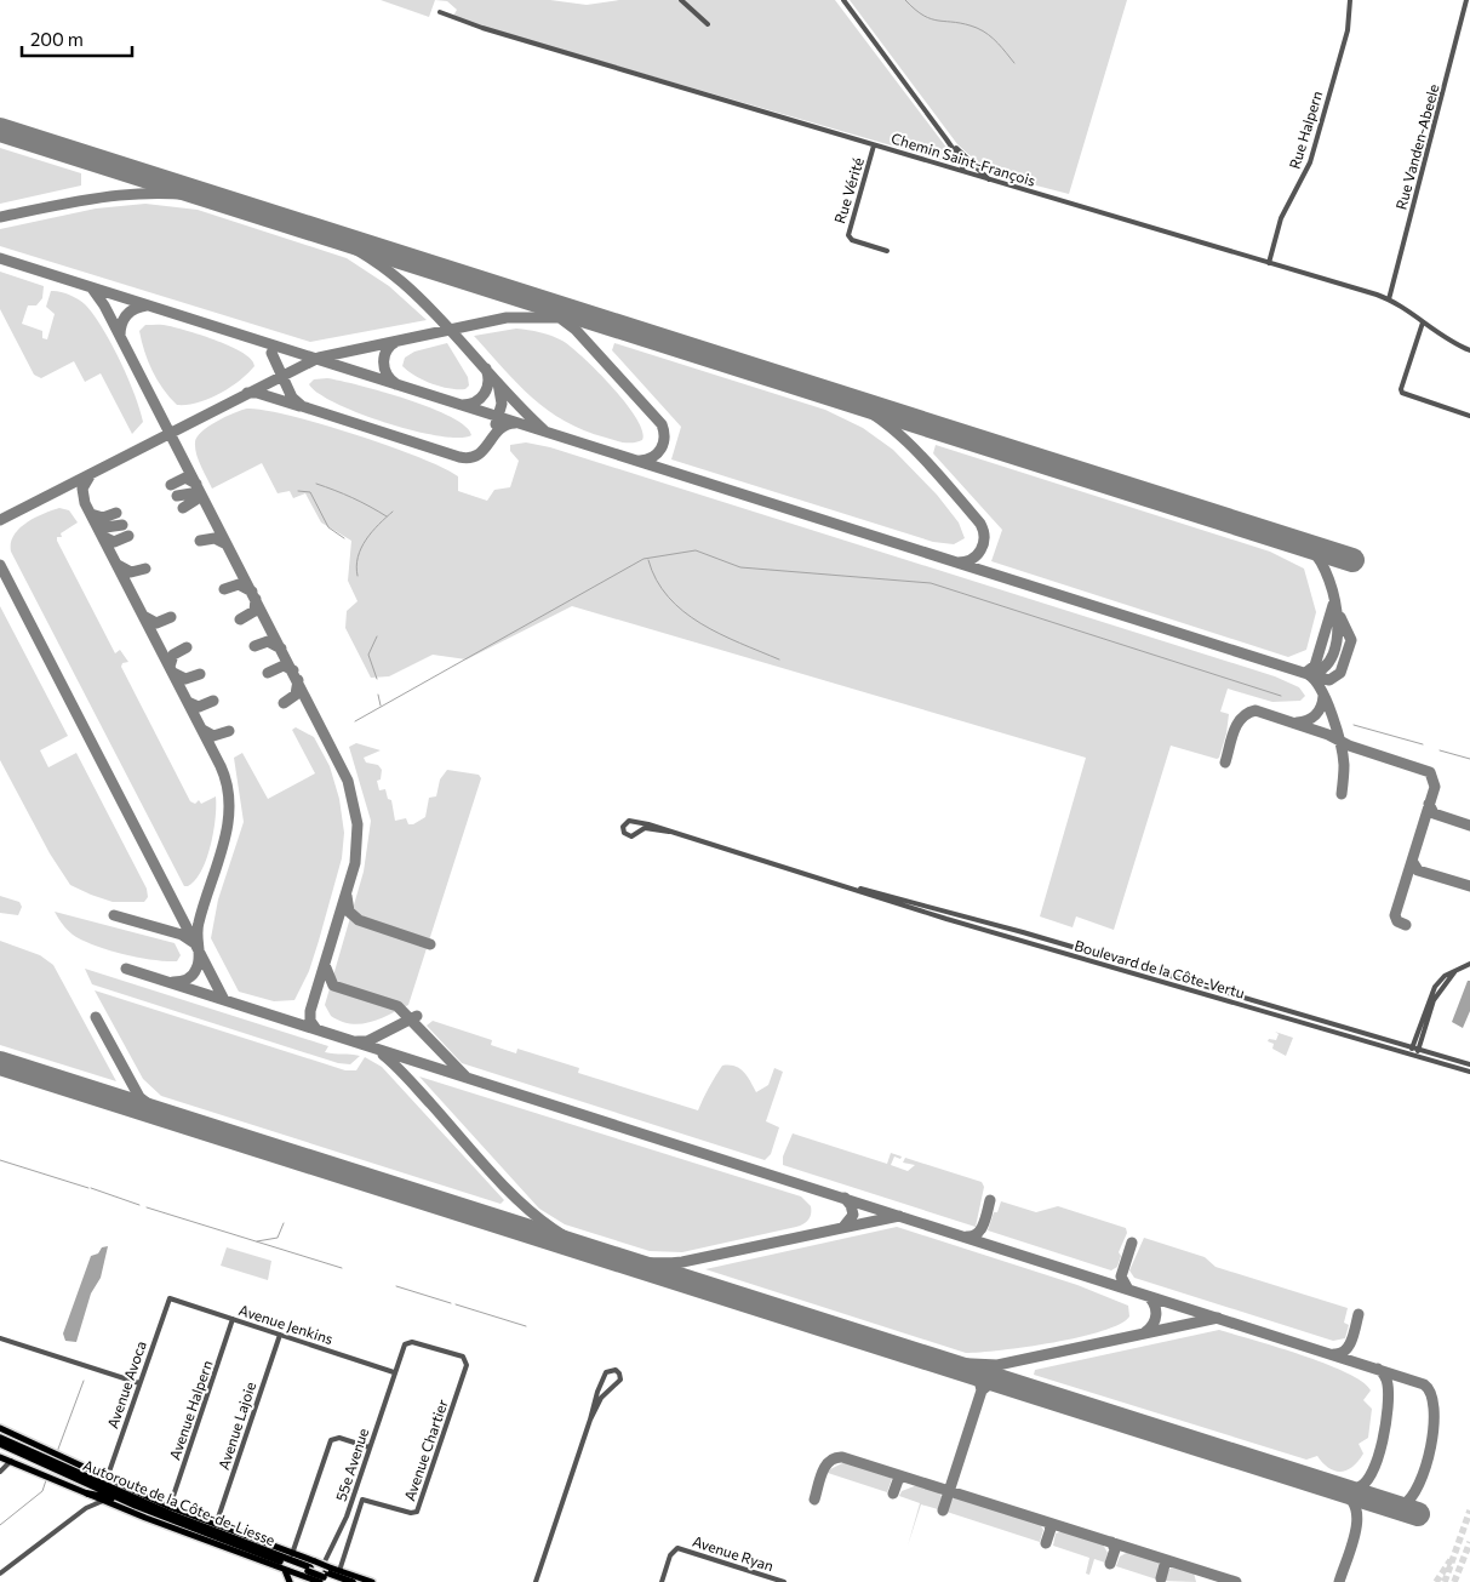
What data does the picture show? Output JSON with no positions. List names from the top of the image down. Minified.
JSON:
{"streets":{"highway":["Autoroute de la Côte-de-Liesse"],"street":["Rue Halpern","Rue Vanden-Abeele","Chemin Saint-François","Rue Vérité","Boulevard de la Côte-Vertu","Avenue Jenkins","Avenue Avoca","Avenue Halpern","Avenue Lajoie","Avenue Chartier","55e Avenue","Avenue Ryan"]},"crossings":[["Rue Halpern","Chemin Saint-François"],["Rue Vanden-Abeele","Chemin Saint-François"],["Chemin Saint-François","Rue Vérité"],["Avenue Jenkins","Avenue Avoca"],["Avenue Jenkins","Avenue Halpern"],["Avenue Jenkins","Avenue Lajoie"],["Avenue Jenkins","Avenue Chartier"],["Avenue Jenkins","55e Avenue"],["Avenue Chartier","55e Avenue"],["55e Avenue","Autoroute de la Côte-de-Liesse"]],"scale_bar":"200 m"}
